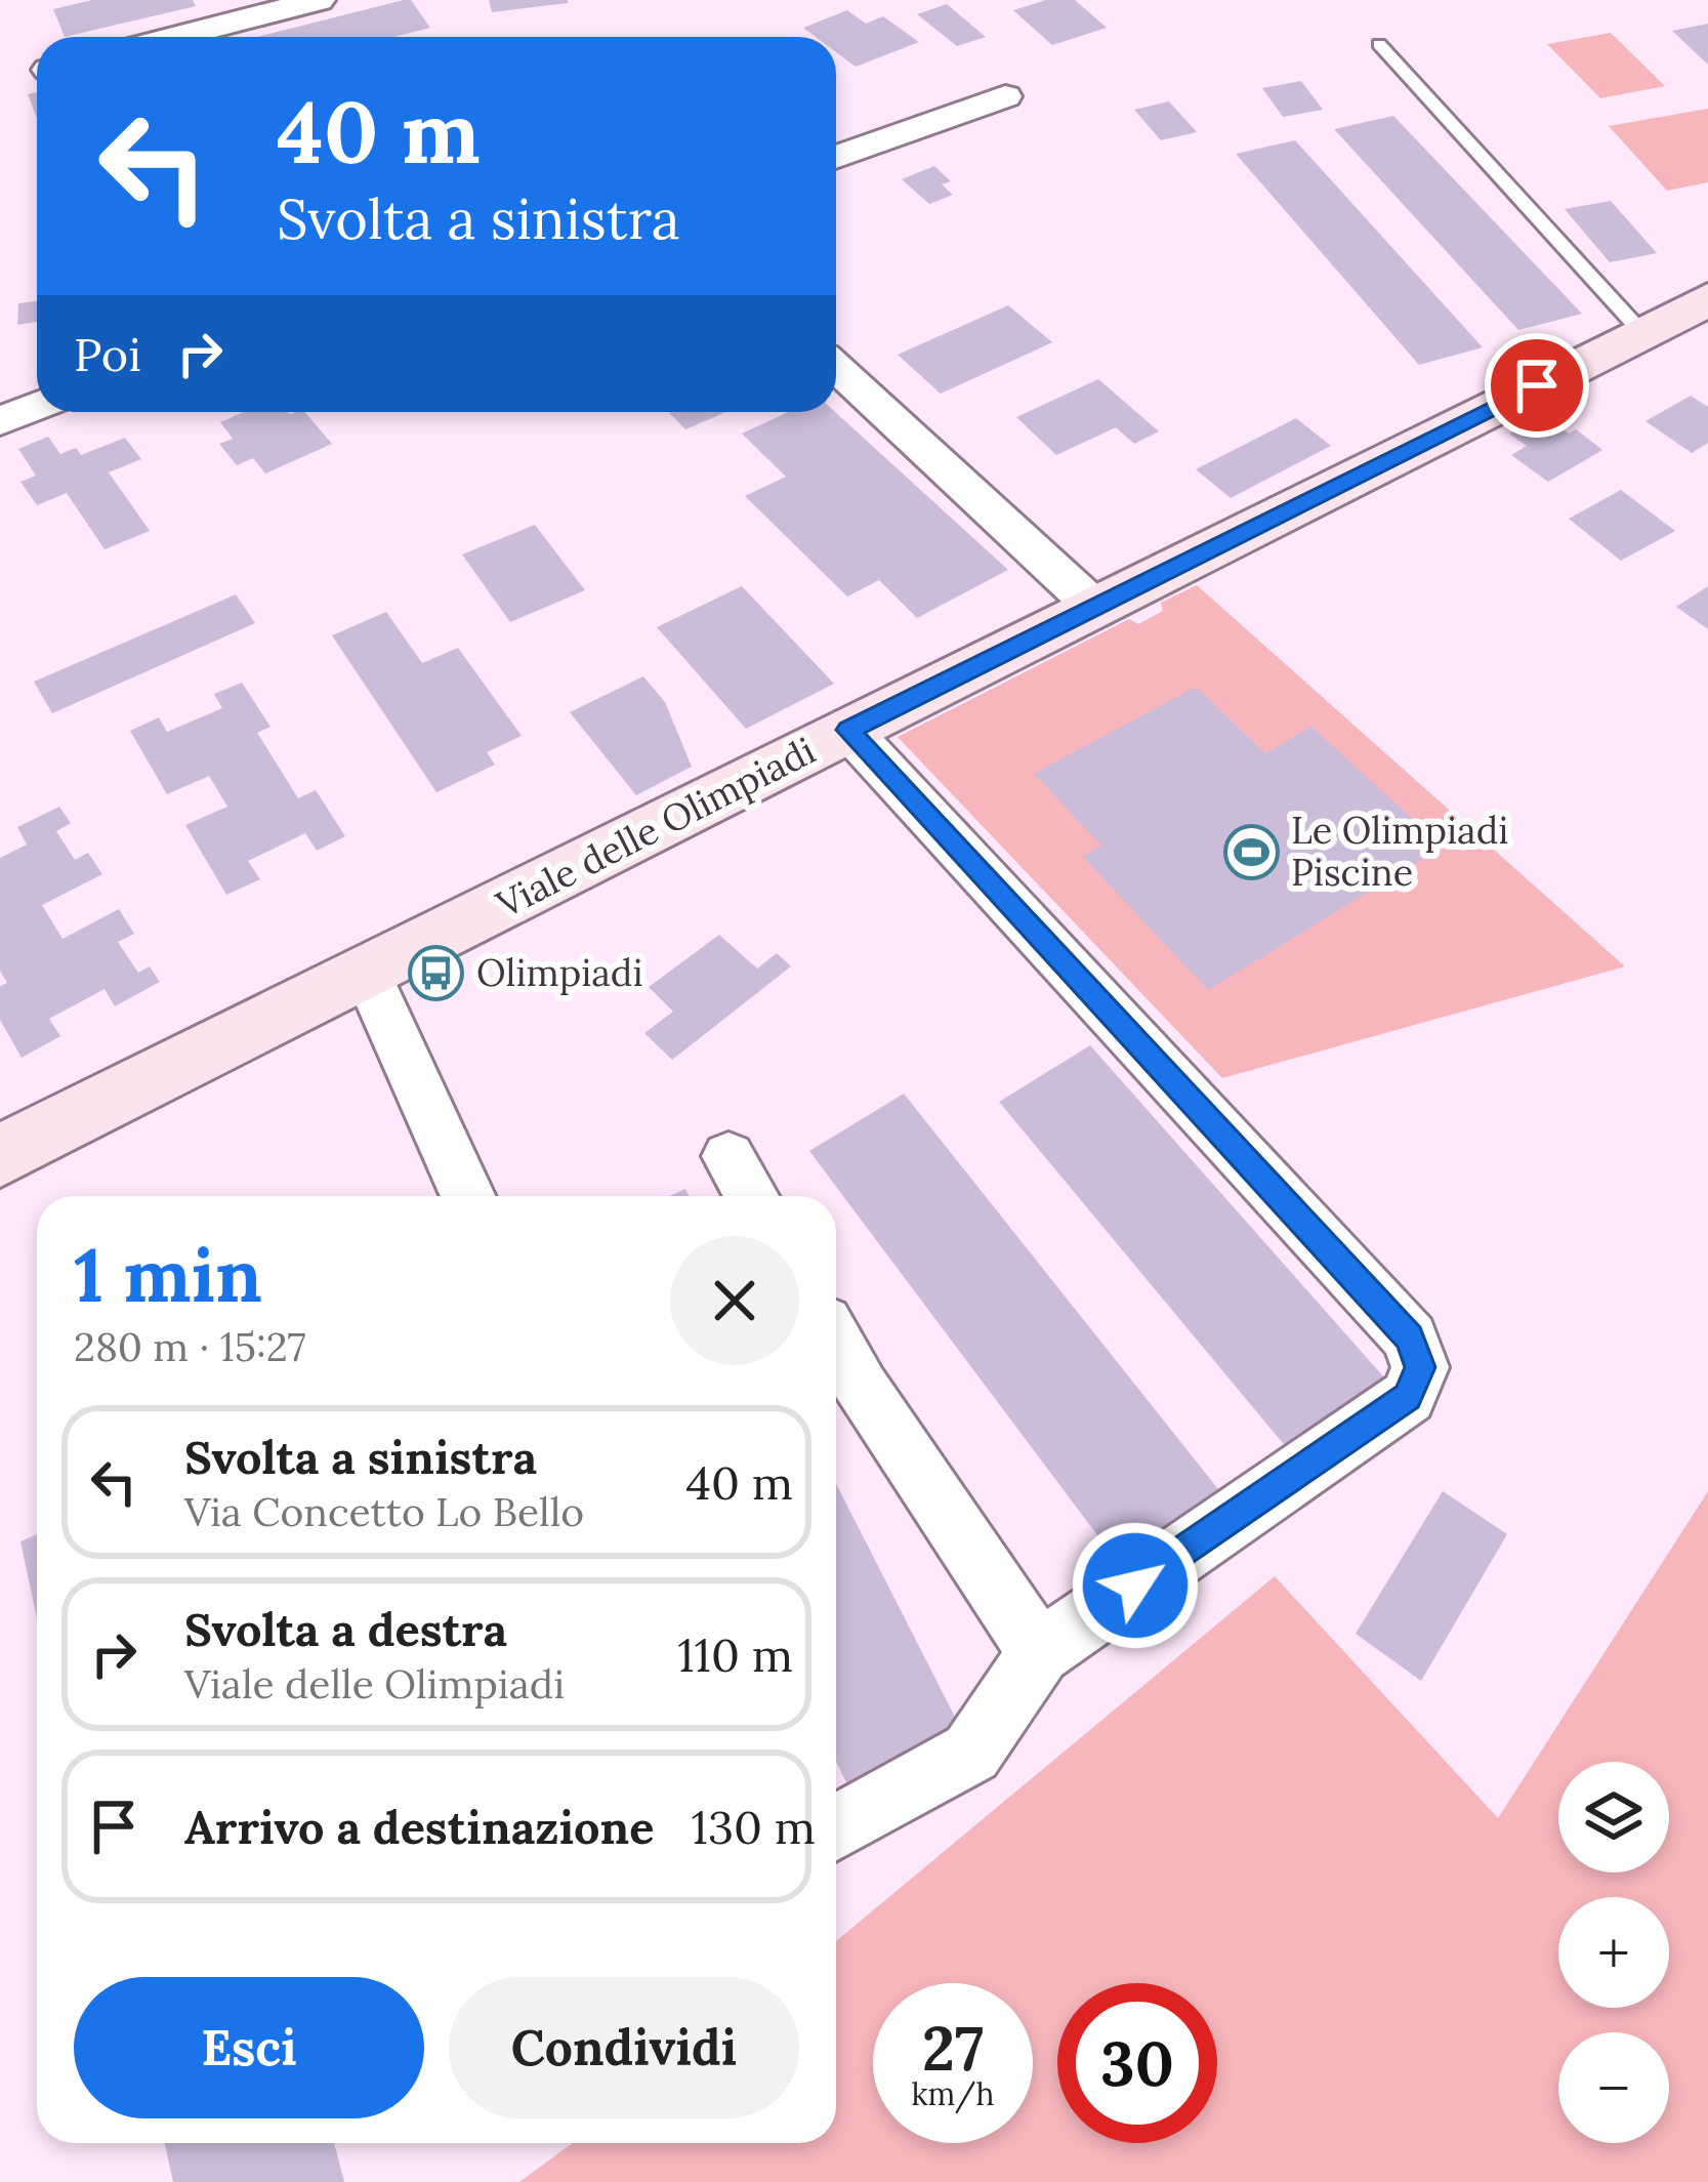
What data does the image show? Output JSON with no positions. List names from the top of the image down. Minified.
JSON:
{"streets":{"street":["Viale delle Olimpiadi"]},"places":{"sports":["Le Olimpiadi Piscine"],"bus stop":["Olimpiadi"]},"page":{"turn":["40 m","Svolta a sinistra"],"then":"Poi","heading":["1 min","280 m · 15:27"],"list":[{"name":"Svolta a sinistra","note":"Via Concetto Lo Bello","value":"40 m"},{"name":"Svolta a destra","note":"Viale delle Olimpiadi","value":"110 m"},{"name":"Arrivo a destinazione","value":"130 m"}],"map_buttons":["+","−"],"buttons":["Esci","Condividi"],"speed":"27 km/h","limit":"30"}}
